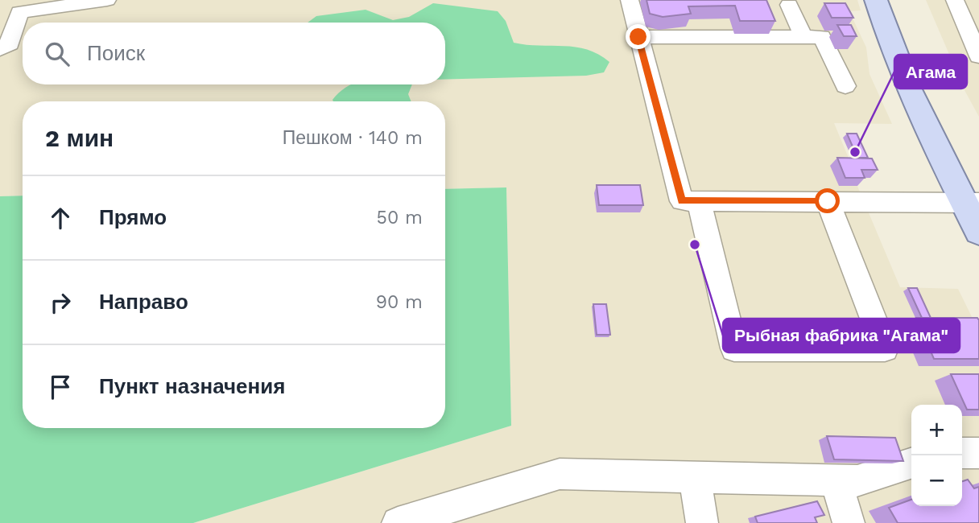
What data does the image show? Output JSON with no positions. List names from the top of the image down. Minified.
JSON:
{"places":["Агама","Рыбная фабрика \"Агама\""],"page":{"search":"Поиск","heading":["2 мин","Пешком · 140 m"],"list":[["Прямо","50 m"],["Направо","90 m"],"Пункт назначения"],"map_buttons":["+","−"]}}
